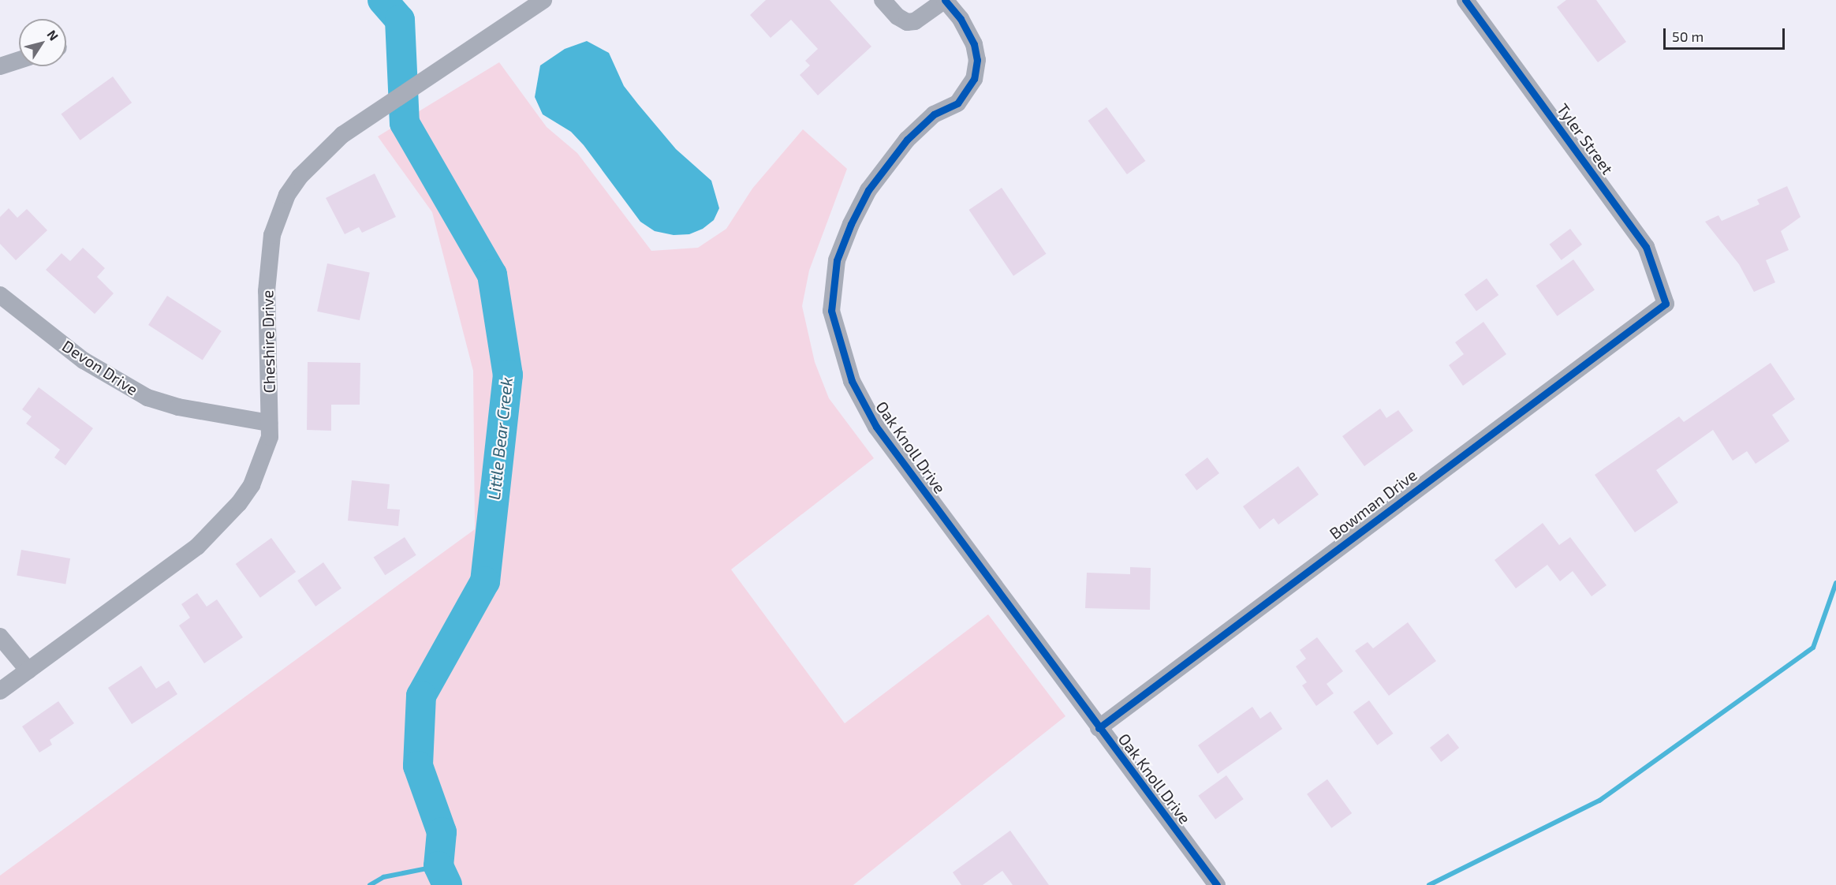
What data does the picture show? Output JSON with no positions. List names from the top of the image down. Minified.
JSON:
{"streets":{"street":["Tyler Street","Cheshire Drive","Devon Drive","Oak Knoll Drive","Bowman Drive"]},"crossings":[["Tyler Street","Bowman Drive"],["Cheshire Drive","Devon Drive"],["Oak Knoll Drive","Bowman Drive"]],"water":["Little Bear Creek"],"scale_bar":"50 m","north":"top right"}
